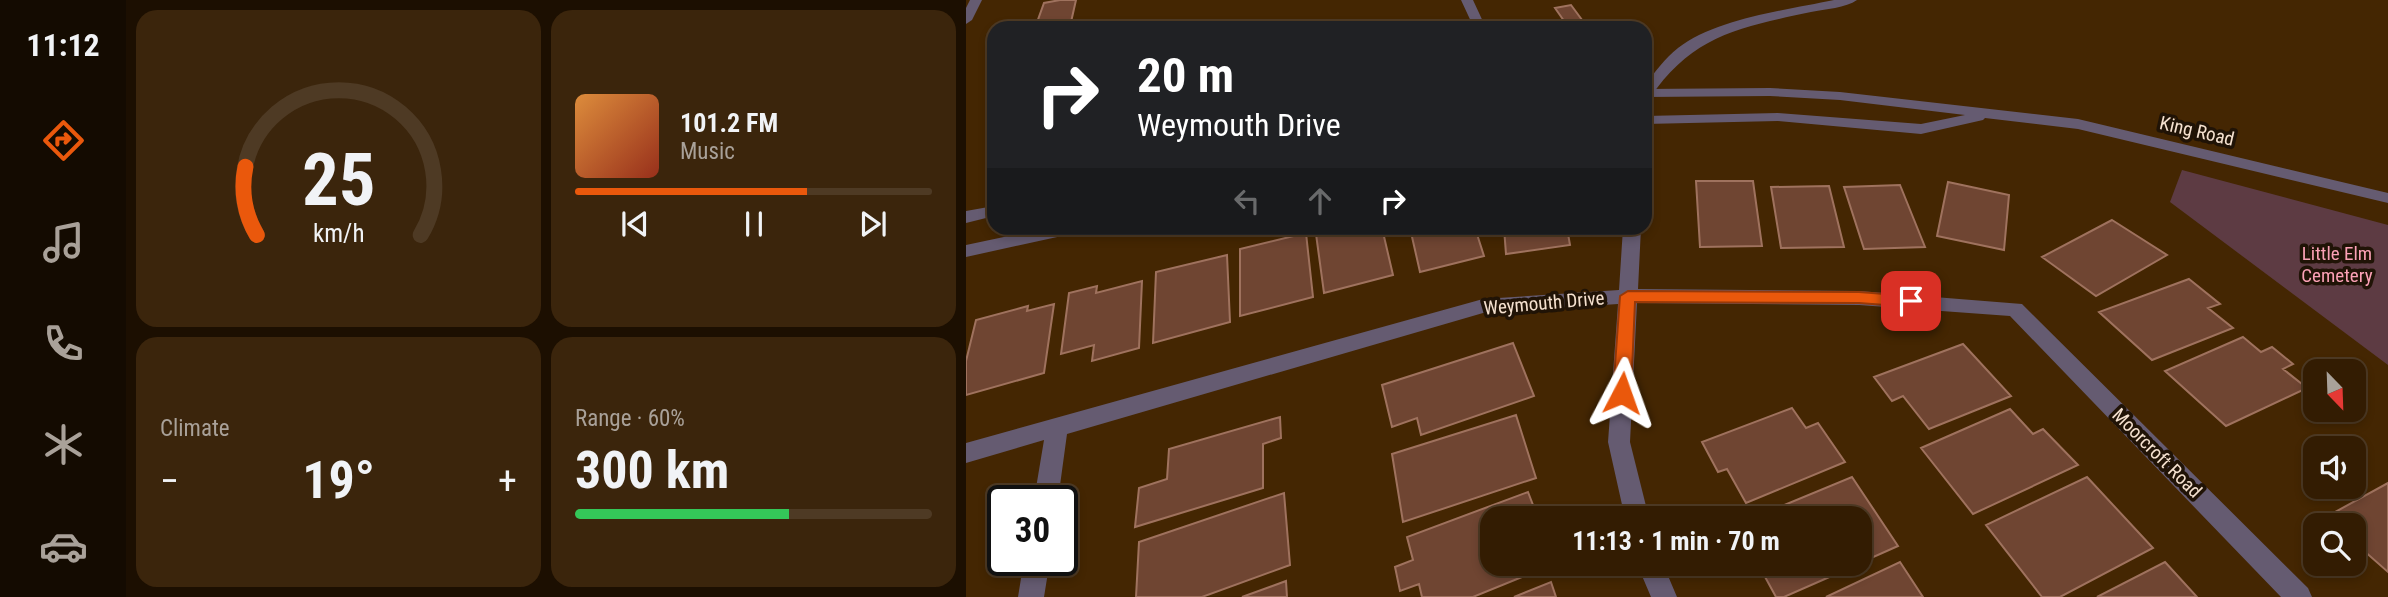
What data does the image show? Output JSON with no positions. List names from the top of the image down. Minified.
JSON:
{"streets":{"street":["King Road","Weymouth Drive","Moorcroft Road"]},"crossings":[["Weymouth Drive","Moorcroft Road"]],"parks":["Little Elm Cemetery"],"north":"bottom right","page":{"tabs":"11:12","turn":["20 m","Weymouth Drive"],"song":["101.2 FM","Music"],"tile":["Climate",["Range · 60%","300 km"]],"heat":["−","19°","+"],"limit":"30","trip":"11:13 · 1 min · 70 m","gauge":["25","km/h"]}}
